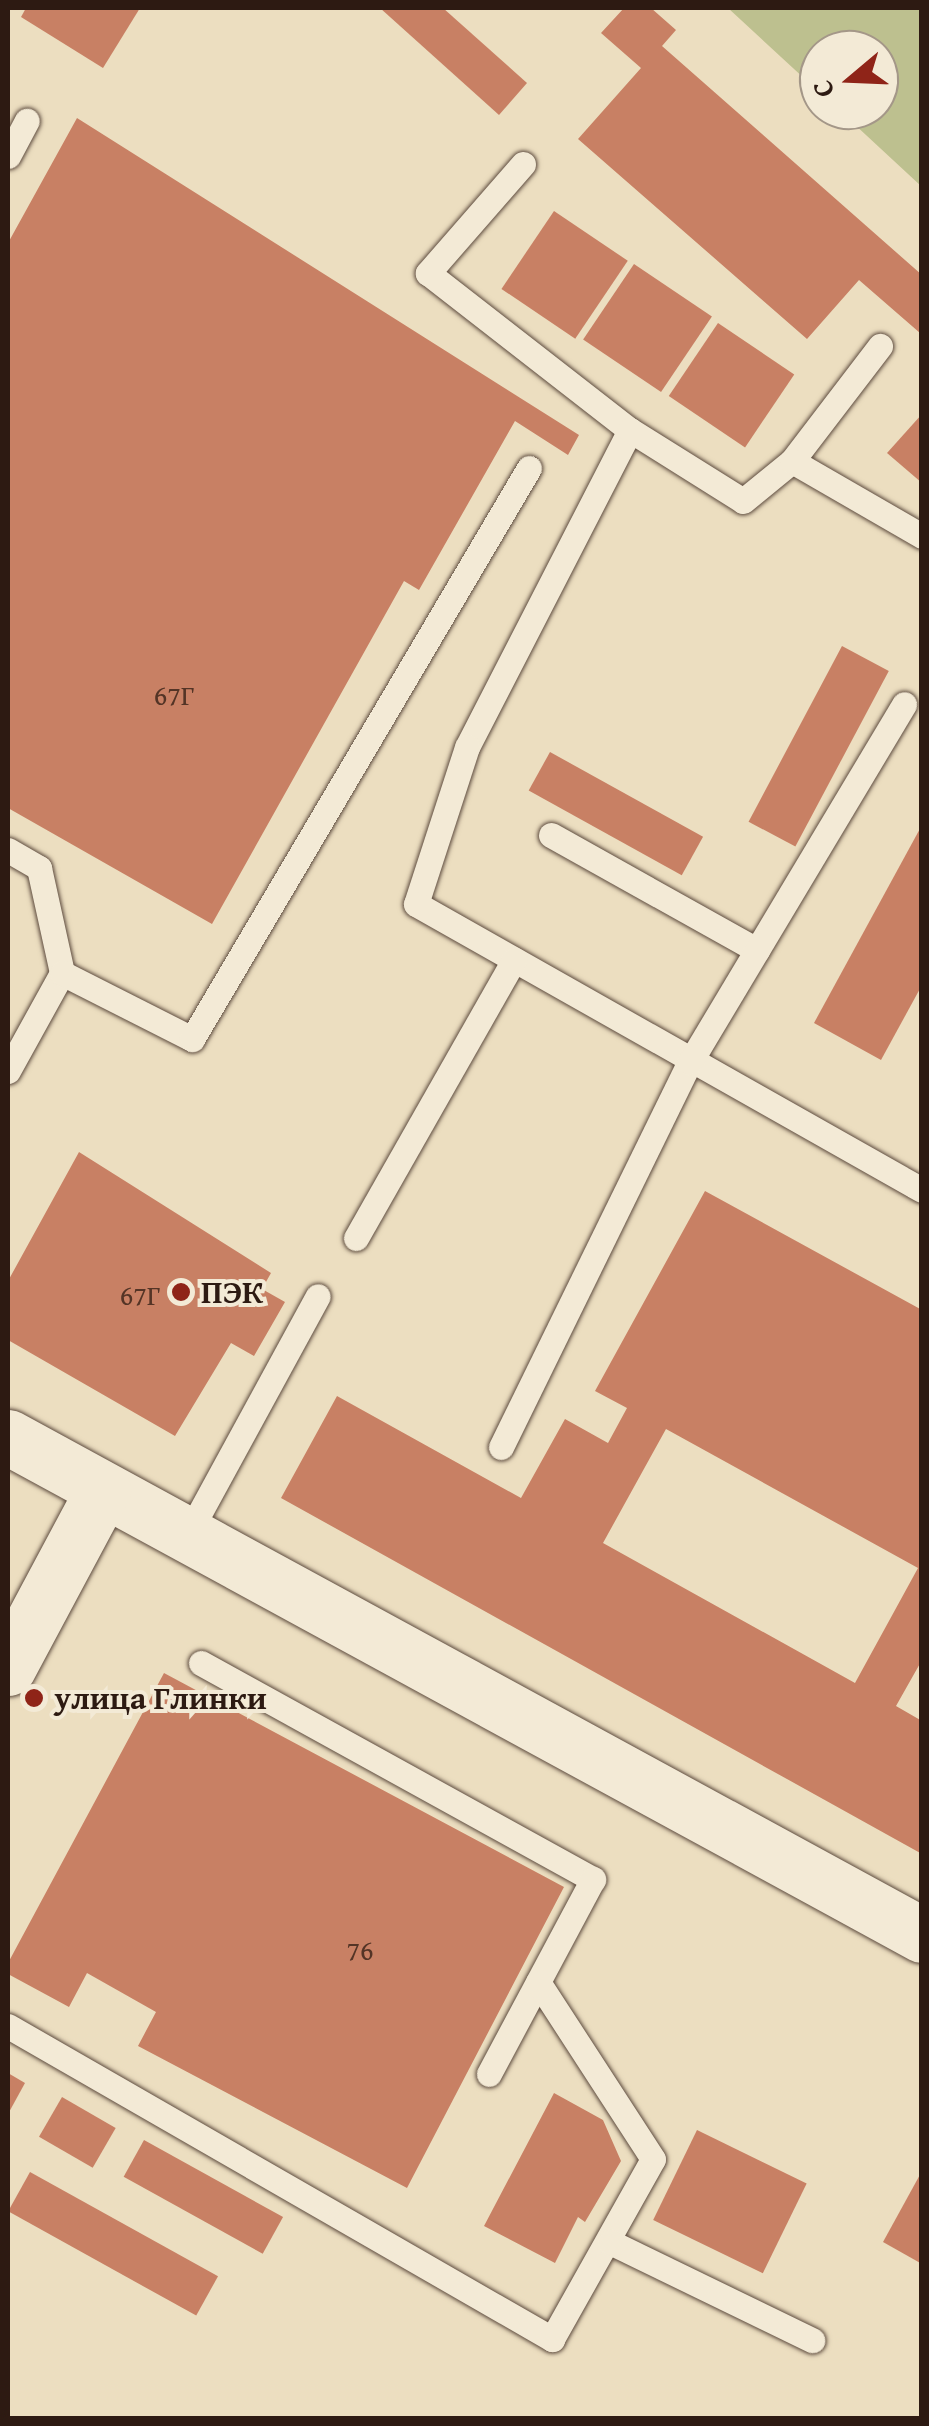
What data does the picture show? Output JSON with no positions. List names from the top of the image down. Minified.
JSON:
{"places":["ПЭК","улица Глинки"],"house_numbers":["67Г","67Г","76"],"north":"left"}
